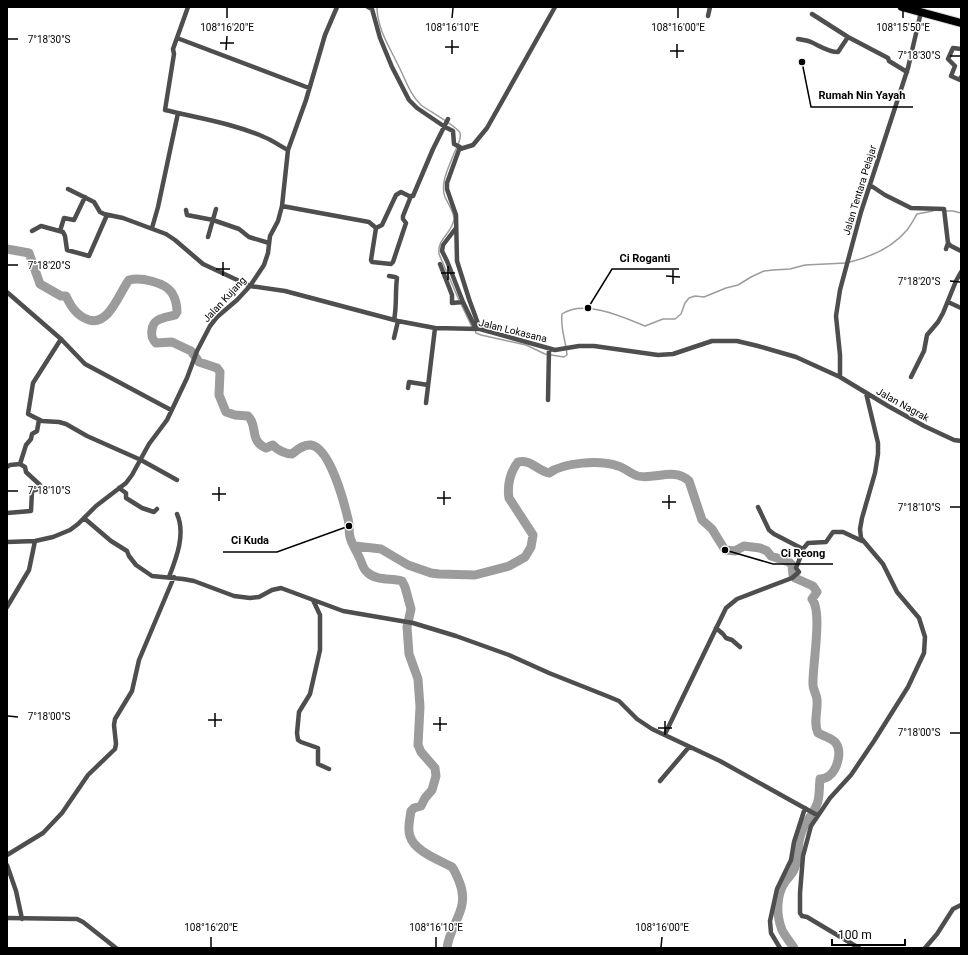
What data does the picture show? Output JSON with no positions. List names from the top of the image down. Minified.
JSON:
{"streets":{"street":["Jalan Tentara Pelajar","Jalan Kujang","Jalan Lokasana","Jalan Nagrak"]},"crossings":[["Jalan Tentara Pelajar","Jalan Lokasana"],["Jalan Tentara Pelajar","Jalan Nagrak"],["Jalan Kujang","Jalan Lokasana"],["Jalan Lokasana","Jalan Nagrak"]],"places":["Rumah Nin Yayah","Ci Roganti","Ci Kuda","Ci Reong"],"scale_bar":"100 m","coordinates":["108°16'20\"E","108°16'10\"E","108°16'00\"E","108°15'50\"E","7°18'30\"S","7°18'20\"S","7°18'10\"S","7°18'00\"S"]}
